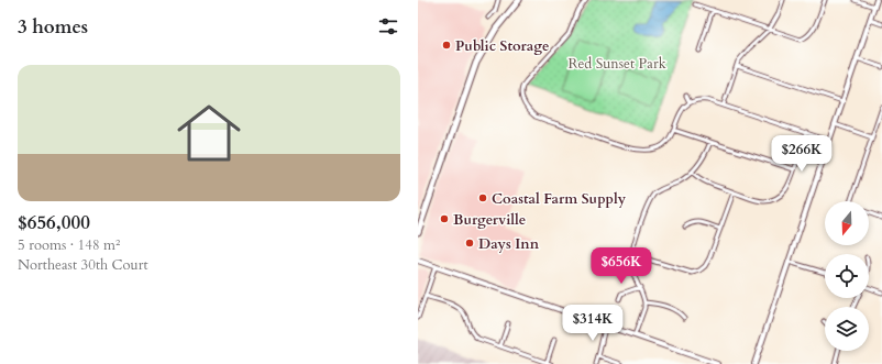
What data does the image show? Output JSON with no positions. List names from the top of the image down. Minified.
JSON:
{"parks":["Red Sunset Park"],"places":["Public Storage","Coastal Farm Supply","Burgerville","Days Inn"],"north":"bottom","page":{"heading":"3 homes","list":[{"name":"$656,000","note":"5 rooms · 148 m² · Northeast 30th Court"}],"price":["$266K","$656K","$314K"]}}
